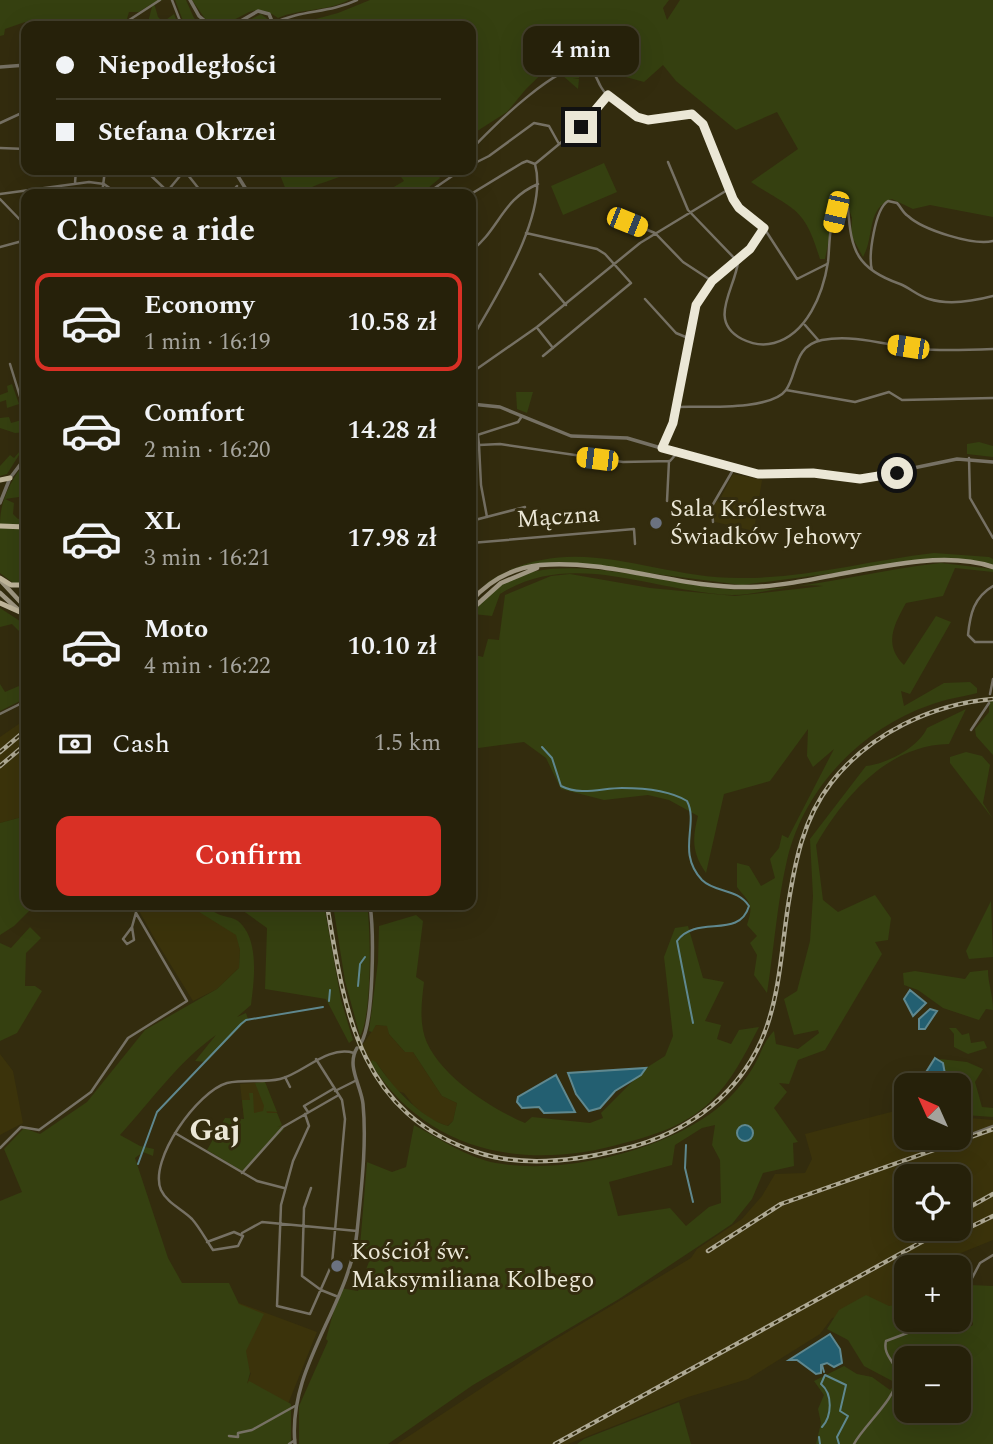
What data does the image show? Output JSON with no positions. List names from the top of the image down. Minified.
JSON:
{"streets":{"street":["Mączna"]},"districts":["Gaj"],"places":["Sala Królestwa Świadków Jehowy","Kościół św. Maksymiliana Kolbego"],"north":"top left","page":{"banner":["Niepodległości","Stefana Okrzei"],"bubble":"4 min","heading":"Choose a ride","list":[{"name":"Economy","note":"1 min · 16:19","value":"10.58 zł"},{"name":"Comfort","note":"2 min · 16:20","value":"14.28 zł"},{"name":"XL","note":"3 min · 16:21","value":"17.98 zł"},{"name":"Moto","note":"4 min · 16:22","value":"10.10 zł"}],"pay":["Cash","1.5 km"],"buttons":"Confirm","map_buttons":["+","−"]}}
